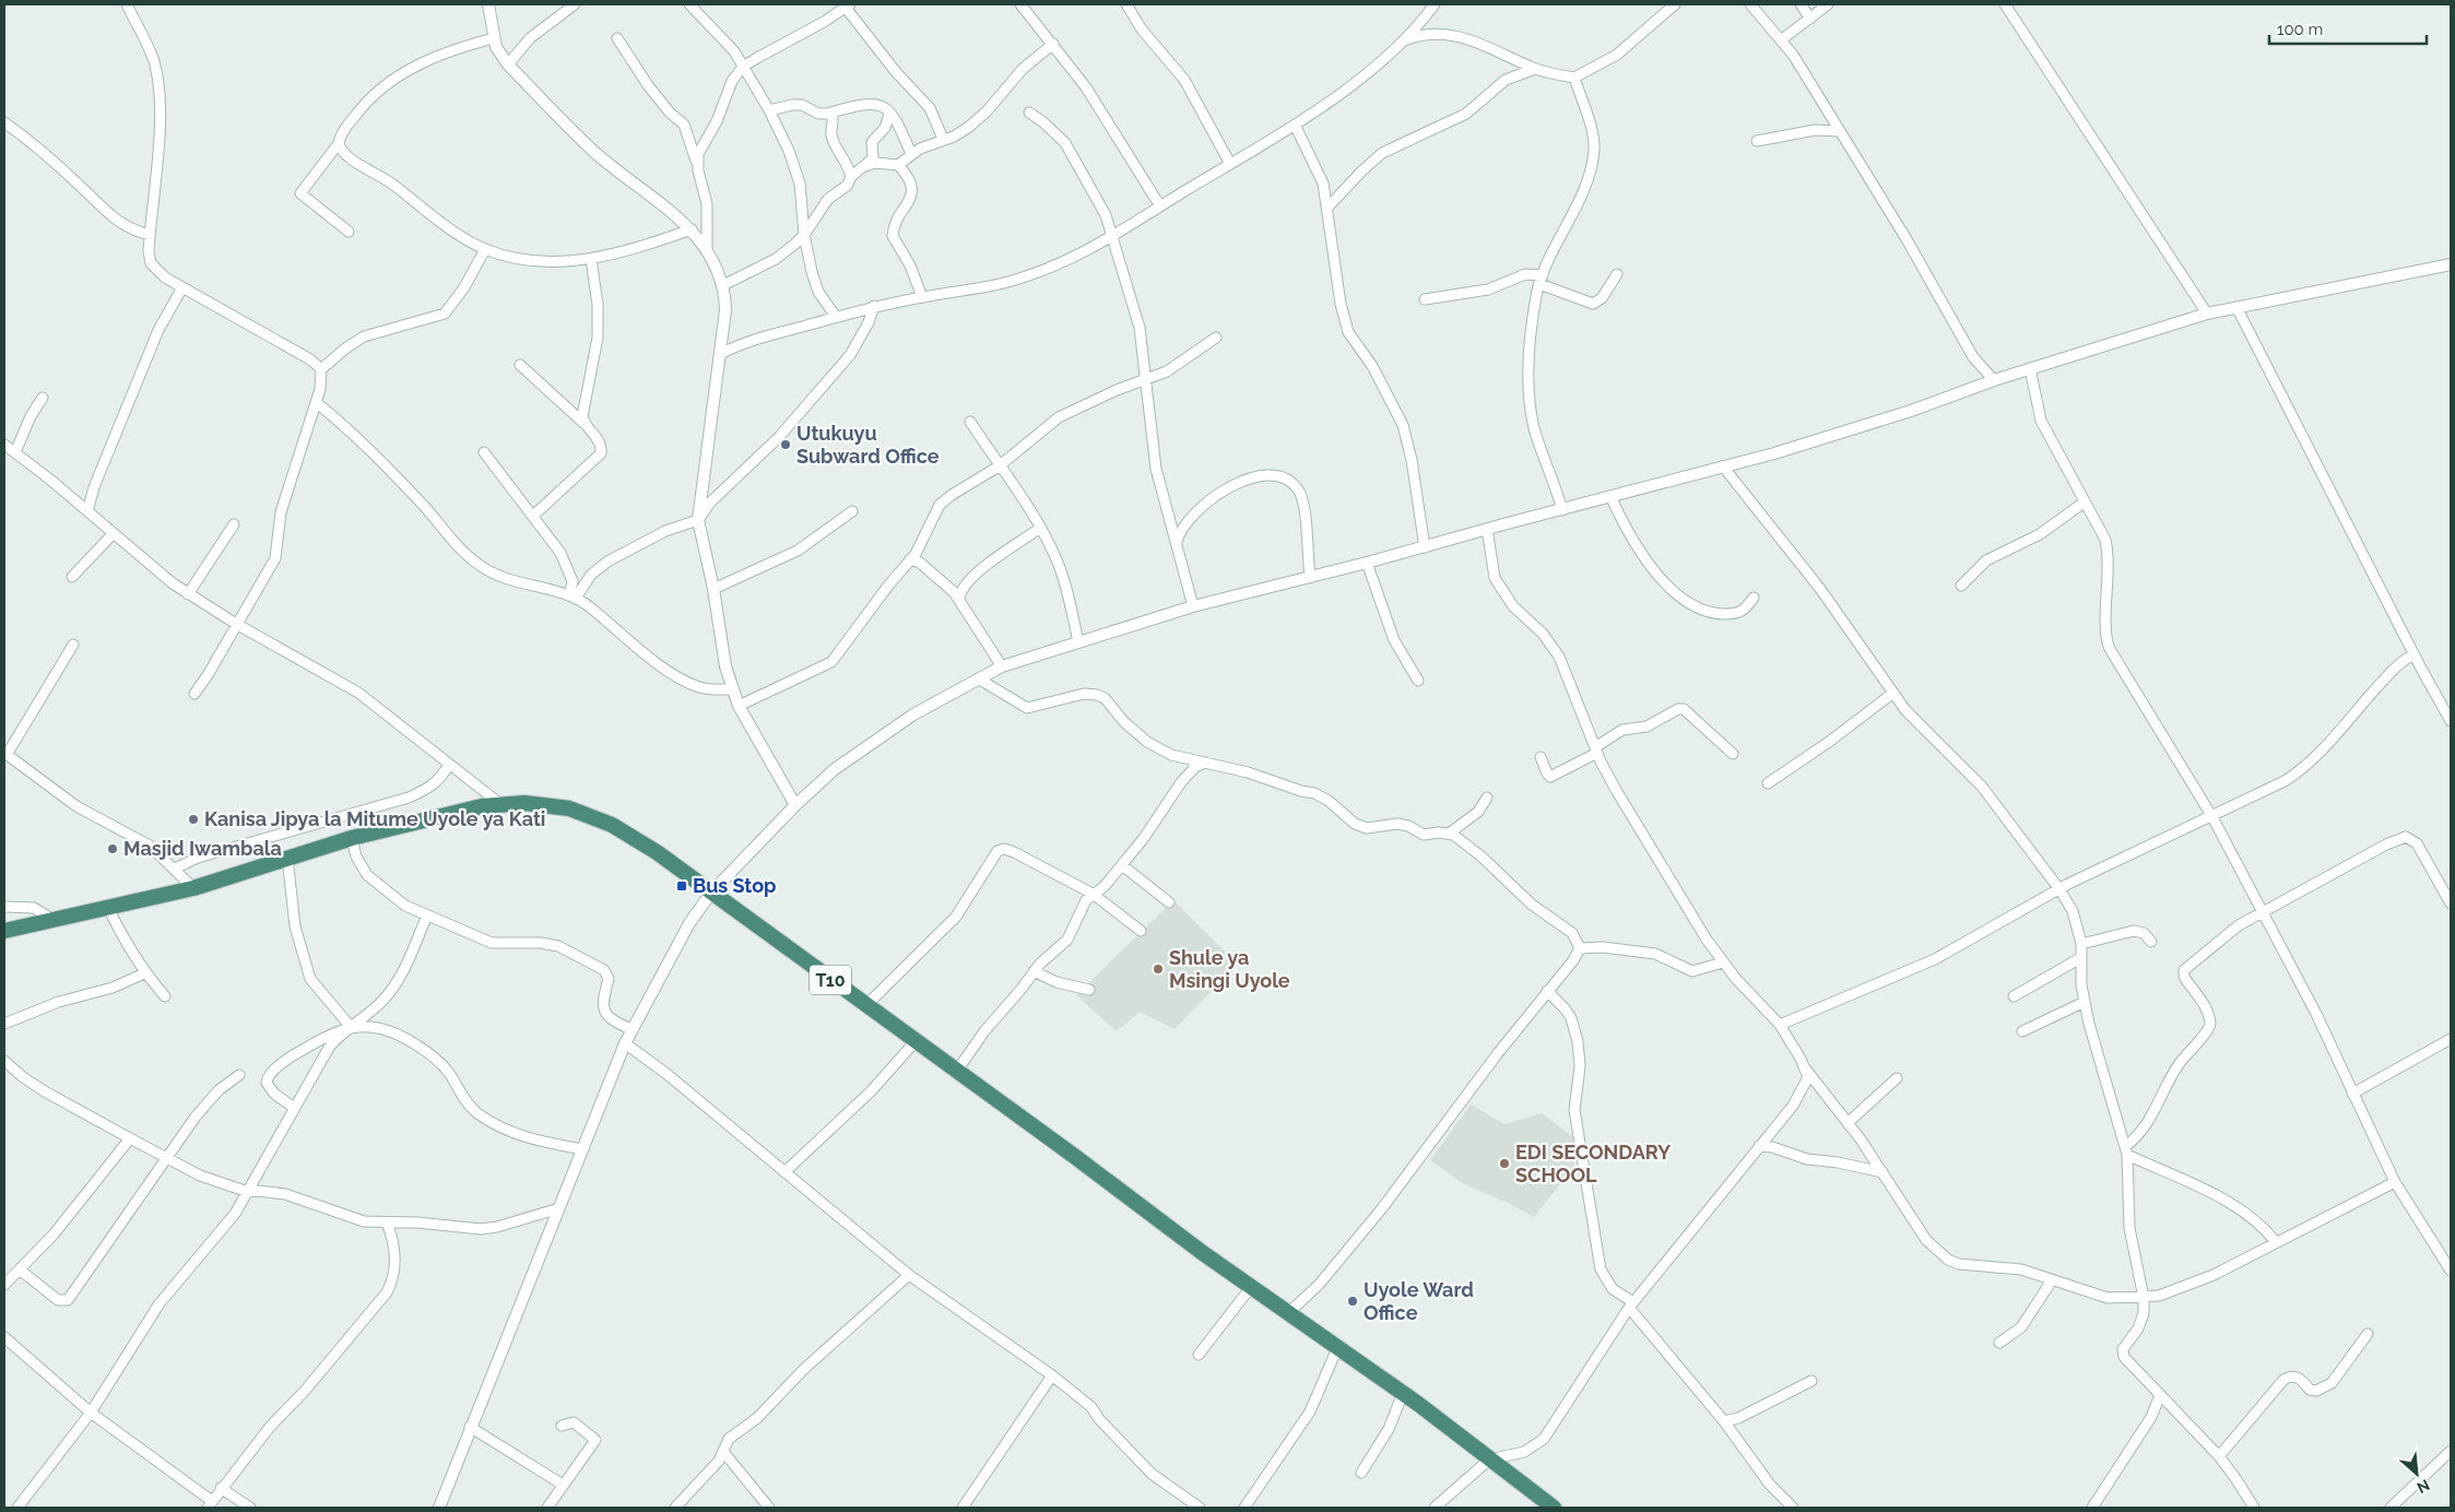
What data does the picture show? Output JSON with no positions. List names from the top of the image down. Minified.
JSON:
{"streets":{"highway":["T10"]},"places":{"other":["Utukuyu Subward Office","Kanisa Jipya la Mitume Uyole ya Kati","Masjid Iwambala","Shule ya Msingi Uyole","EDI SECONDARY SCHOOL","Uyole Ward Office"],"transit":["Bus Stop"]},"scale_bar":"100 m","north":"bottom right"}
